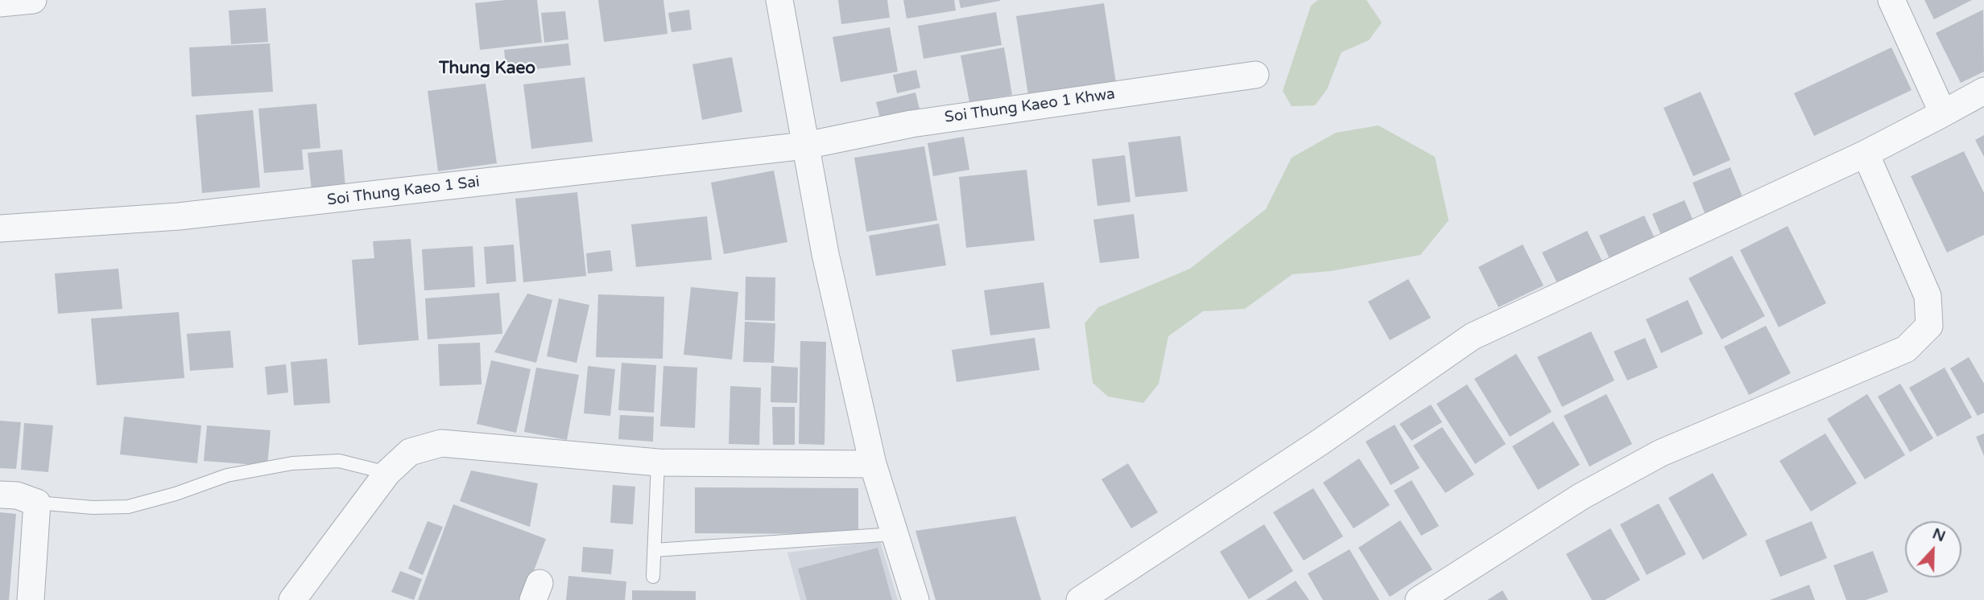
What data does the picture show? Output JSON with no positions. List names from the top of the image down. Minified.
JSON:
{"streets":{"street":["Soi Thung Kaeo 1 Khwa","Soi Thung Kaeo 1 Sai"]},"crossings":[["Soi Thung Kaeo 1 Khwa","Soi Thung Kaeo 1 Sai"]],"districts":["Thung Kaeo"],"north":"top"}
